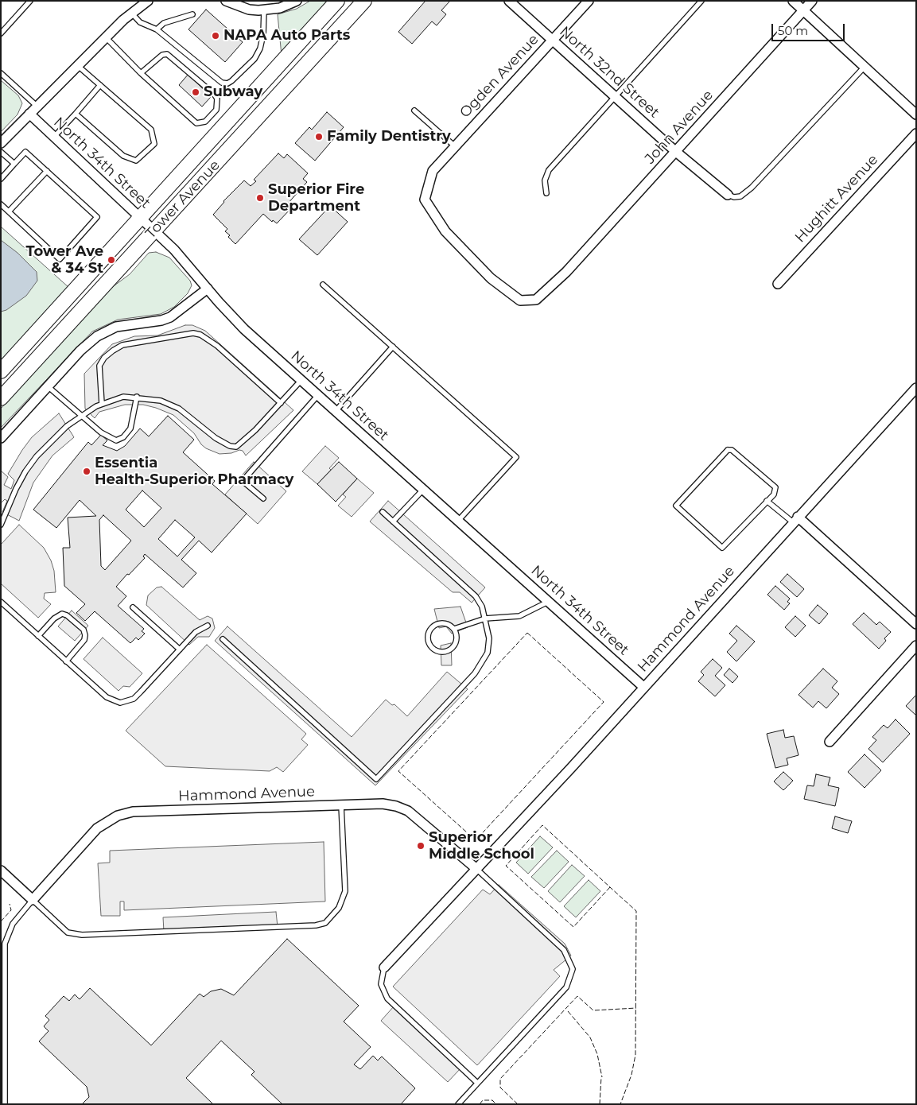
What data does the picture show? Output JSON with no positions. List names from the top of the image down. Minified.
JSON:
{"streets":{"main road":["Tower Avenue"],"street":["North 32nd Street","Ogden Avenue","John Avenue","North 34th Street","Hughitt Avenue","Hammond Avenue"]},"crossings":[["North 32nd Street","Ogden Avenue"],["North 32nd Street","John Avenue"],["Ogden Avenue","John Avenue"],["North 34th Street","Tower Avenue"],["North 34th Street","Hammond Avenue"]],"places":["NAPA Auto Parts","Subway","Family Dentistry","Superior Fire Department","Tower Ave & 34 St","Essentia Health-Superior Pharmacy","Superior Middle School"],"scale_bar":"50 m"}
